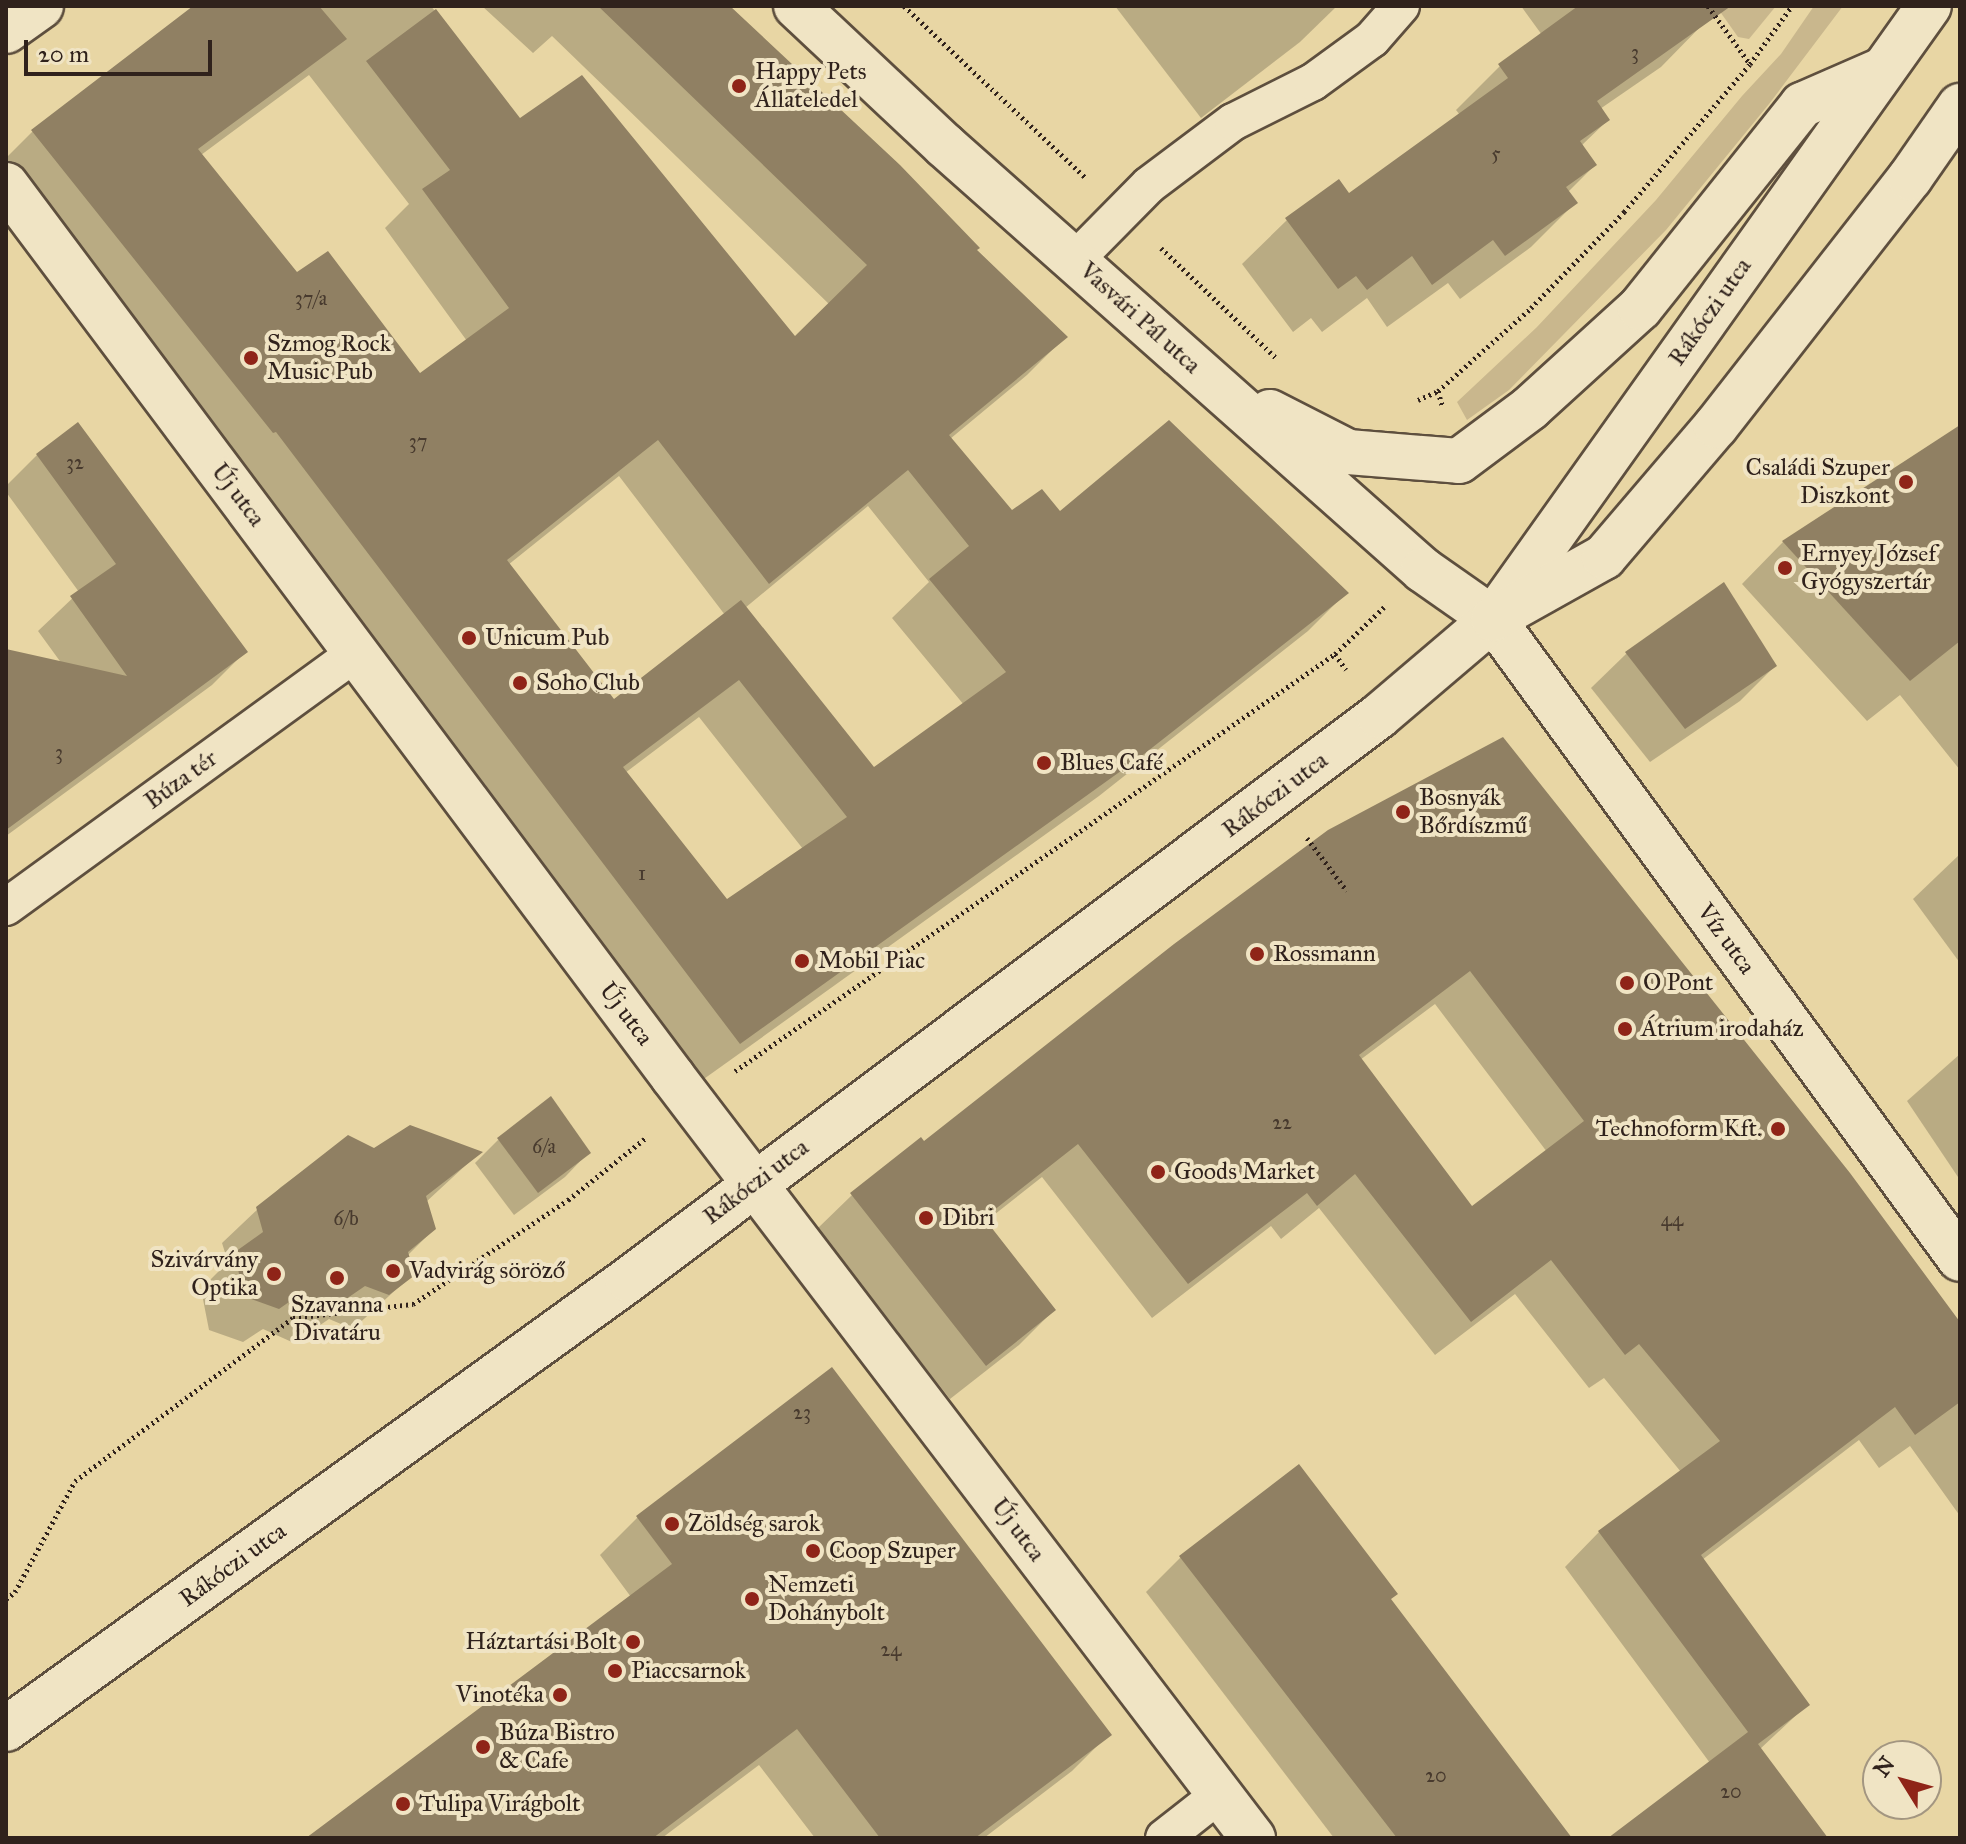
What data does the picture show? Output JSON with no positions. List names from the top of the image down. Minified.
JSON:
{"streets":{"street":["Rákóczi utca","Vasvári Pál utca","Új utca","Víz utca"],"lane":["Búza tér"]},"crossings":[["Rákóczi utca","Vasvári Pál utca"],["Rákóczi utca","Új utca"],["Rákóczi utca","Víz utca"],["Vasvári Pál utca","Víz utca"],["Új utca","Búza tér"]],"places":["Happy Pets Állateledel","Szmog Rock Music Pub","Családi Szuper Diszkont","Ernyey József Gyógyszertár","Unicum Pub","Soho Club","Blues Café","Bosnyák Bőrdíszmű","Rossmann","Mobil Piac","O Pont","Átrium irodaház","Technoform Kft.","Goods Market","Dibri","Vadvirág söröző","Szivárvány Optika","Szavanna Divatáru","Zöldség sarok","Coop Szuper","Nemzeti Dohánybolt","Háztartási Bolt","Piaccsarnok","Vinotéka","Búza Bistro & Cafe","Tulipa Virágbolt"],"house_numbers":["3","5","37/a","37","32","3","1","22","6/a","6/b","44","23","24","20","20"],"scale_bar":"20 m","north":"top left"}
